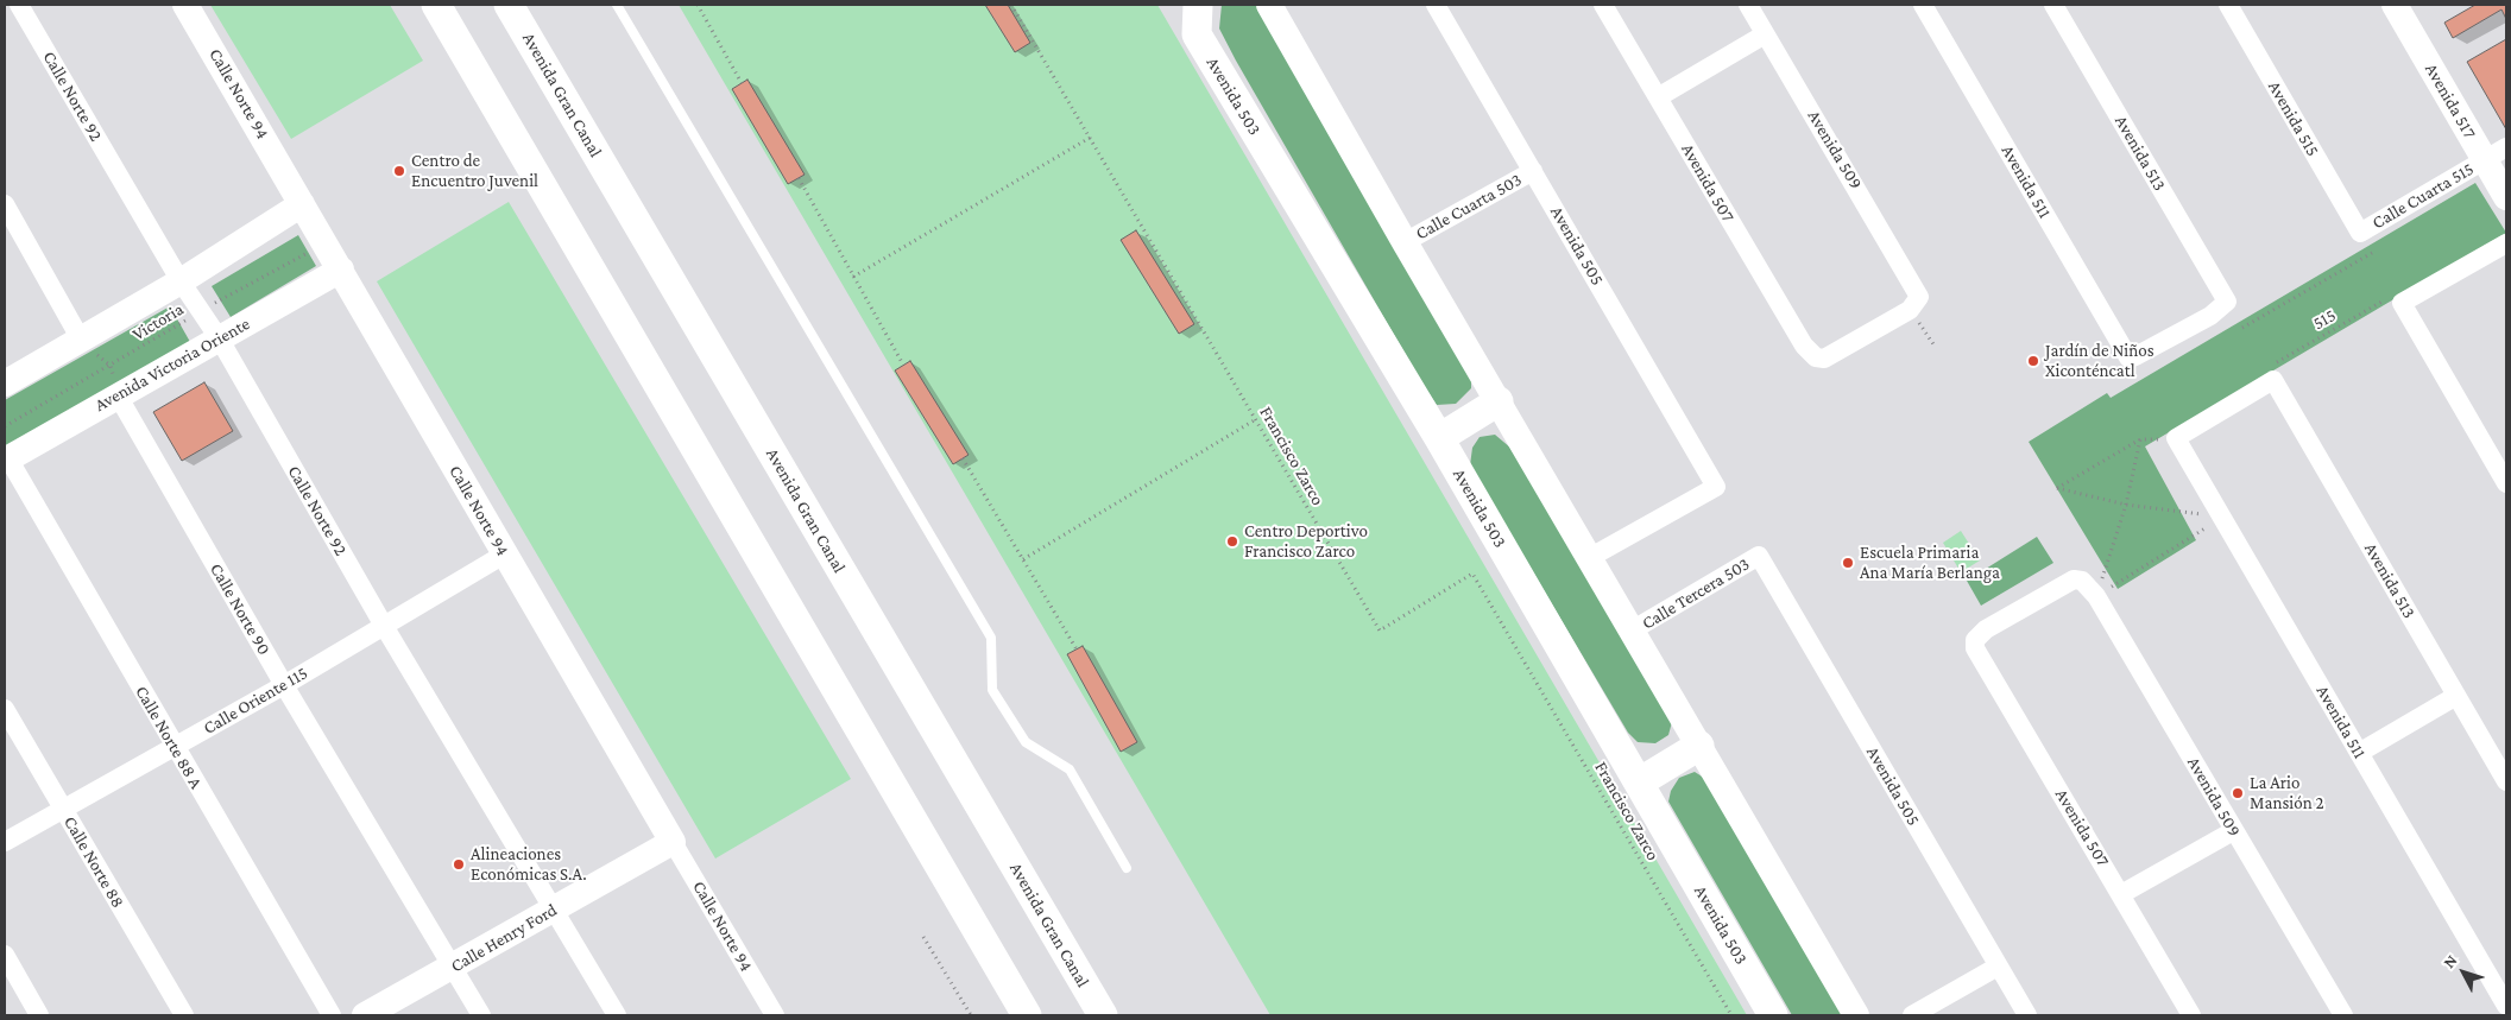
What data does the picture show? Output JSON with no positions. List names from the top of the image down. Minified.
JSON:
{"streets":{"main road":["Avenida Gran Canal","Avenida 503"],"street":["Calle Norte 94","Calle Norte 92","Avenida 517","Avenida 515","Avenida 509","Avenida 513","Avenida 511","Avenida 507","Calle Cuarta 515","Calle Cuarta 503","Avenida 505","Avenida Victoria Oriente","Calle Tercera 503","Calle Norte 90","Calle Oriente 115","Calle Norte 88 A","Calle Norte 88","Calle Henry Ford"],"path":["515","Victoria","Francisco Zarco"]},"crossings":[["Calle Norte 94","Victoria"],["Calle Norte 94","Avenida Victoria Oriente"],["Calle Norte 94","Calle Oriente 115"],["Calle Norte 94","Calle Henry Ford"],["Calle Norte 92","Victoria"],["Calle Norte 92","Avenida Victoria Oriente"],["Calle Norte 92","Calle Oriente 115"],["Calle Norte 92","Calle Henry Ford"],["Avenida 517","Calle Cuarta 515"],["Avenida 515","Calle Cuarta 515"],["Avenida 509","Avenida 507"],["Avenida 513","Avenida 511"],["Avenida 513","515"],["Avenida 511","515"],["Calle Cuarta 503","Avenida 505"],["Avenida 505","Calle Tercera 503"],["Avenida Victoria Oriente","Calle Norte 90"],["Avenida Victoria Oriente","Calle Norte 88 A"],["Calle Norte 90","Calle Oriente 115"],["Calle Norte 90","Calle Henry Ford"],["Calle Oriente 115","Calle Norte 88 A"],["Calle Oriente 115","Calle Norte 88"]],"places":["Centro de Encuentro Juvenil","Jardín de Niños Xiconténcatl","Centro Deportivo Francisco Zarco","Escuela Primaria Ana María Berlanga","La Ario Mansión 2","Alineaciones Económicas S.A."],"north":"top left"}
